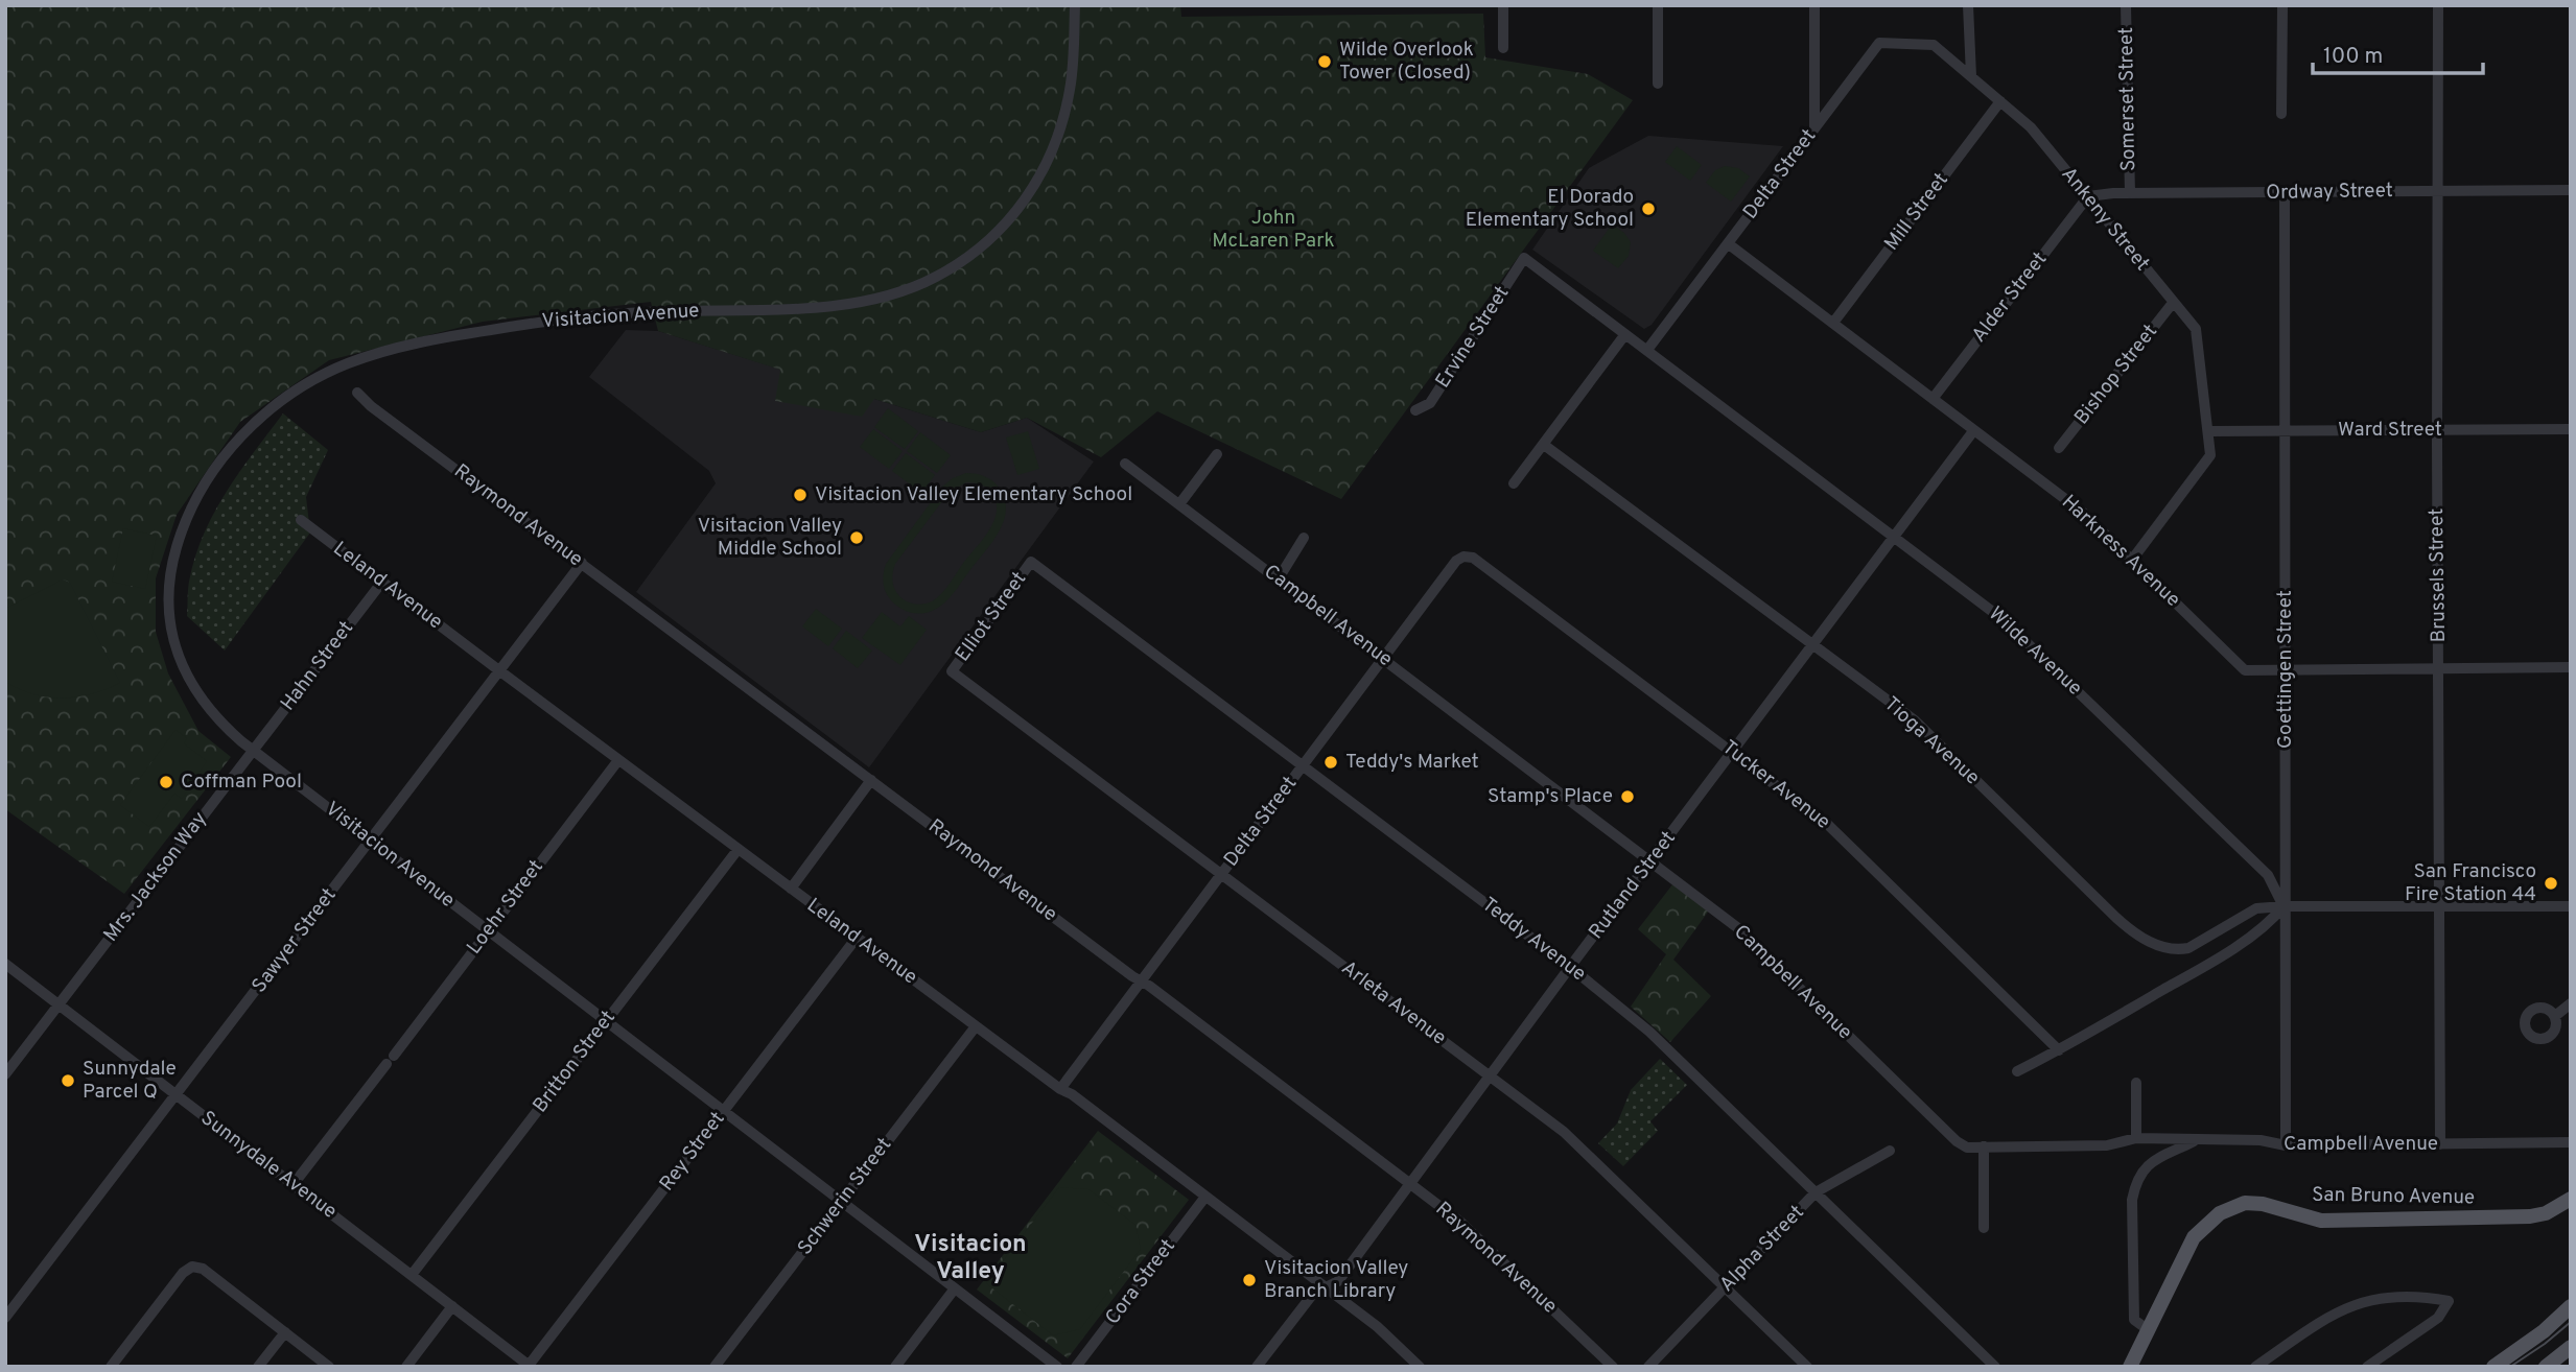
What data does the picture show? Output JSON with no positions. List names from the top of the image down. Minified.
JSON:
{"streets":{"main road":["San Bruno Avenue"],"street":["Somerset Street","Delta Street","Ordway Street","Mill Street","Ankeny Street","Alder Street","Visitacion Avenue","Ervine Street","Bishop Street","Ward Street","Raymond Avenue","Harkness Avenue","Brussels Street","Leland Avenue","Campbell Avenue","Elliot Street","Wilde Avenue","Hahn Street","Goettingen Street","Tioga Avenue","Tucker Avenue","Mrs. Jackson Way","Rutland Street","Loehr Street","Teddy Avenue","Sawyer Street","Arleta Avenue","Britton Street","Rey Street","Sunnydale Avenue","Schwerin Street","Alpha Street","Cora Street"]},"crossings":[["Somerset Street","Ordway Street"],["Delta Street","Ankeny Street"],["Delta Street","Raymond Avenue"],["Delta Street","Harkness Avenue"],["Delta Street","Leland Avenue"],["Delta Street","Campbell Avenue"],["Delta Street","Wilde Avenue"],["Delta Street","Tucker Avenue"],["Delta Street","Teddy Avenue"],["Delta Street","Arleta Avenue"],["Ordway Street","Ankeny Street"],["Ordway Street","Alder Street"],["Ordway Street","Brussels Street"],["Ordway Street","Goettingen Street"],["Mill Street","Ankeny Street"],["Mill Street","Harkness Avenue"],["Ankeny Street","Alder Street"],["Ankeny Street","Bishop Street"],["Ankeny Street","Ward Street"],["Ankeny Street","Harkness Avenue"],["Alder Street","Harkness Avenue"],["Visitacion Avenue","Hahn Street"],["Visitacion Avenue","Mrs. Jackson Way"],["Visitacion Avenue","Loehr Street"],["Visitacion Avenue","Sawyer Street"],["Visitacion Avenue","Britton Street"],["Visitacion Avenue","Rey Street"],["Visitacion Avenue","Schwerin Street"],["Ervine Street","Wilde Avenue"],["Ward Street","Brussels Street"],["Ward Street","Goettingen Street"],["Raymond Avenue","Rutland Street"],["Raymond Avenue","Sawyer Street"],["Harkness Avenue","Brussels Street"],["Harkness Avenue","Goettingen Street"],["Harkness Avenue","Rutland Street"],["Brussels Street","Campbell Avenue"],["Leland Avenue","Hahn Street"],["Leland Avenue","Rutland Street"],["Leland Avenue","Loehr Street"],["Leland Avenue","Sawyer Street"],["Leland Avenue","Britton Street"],["Leland Avenue","Rey Street"],["Leland Avenue","Schwerin Street"],["Leland Avenue","Cora Street"],["Campbell Avenue","Goettingen Street"],["Campbell Avenue","Rutland Street"],["Elliot Street","Teddy Avenue"],["Elliot Street","Arleta Avenue"],["Wilde Avenue","Goettingen Street"],["Wilde Avenue","Tioga Avenue"],["Wilde Avenue","Rutland Street"],["Hahn Street","Mrs. Jackson Way"],["Goettingen Street","Tioga Avenue"],["Tioga Avenue","Rutland Street"],["Tucker Avenue","Rutland Street"],["Mrs. Jackson Way","Sunnydale Avenue"],["Rutland Street","Teddy Avenue"],["Rutland Street","Arleta Avenue"],["Loehr Street","Sunnydale Avenue"],["Teddy Avenue","Alpha Street"],["Sawyer Street","Sunnydale Avenue"],["Arleta Avenue","Alpha Street"],["Britton Street","Sunnydale Avenue"],["Rey Street","Sunnydale Avenue"]],"districts":["Visitacion Valley"],"parks":["John McLaren Park"],"places":["Wilde Overlook Tower (Closed)","El Dorado Elementary School","Visitacion Valley Elementary School","Visitacion Valley Middle School","Teddy's Market","Coffman Pool","Stamp's Place","San Francisco Fire Station 44","Sunnydale Parcel Q","Visitacion Valley Branch Library"],"scale_bar":"100 m"}
